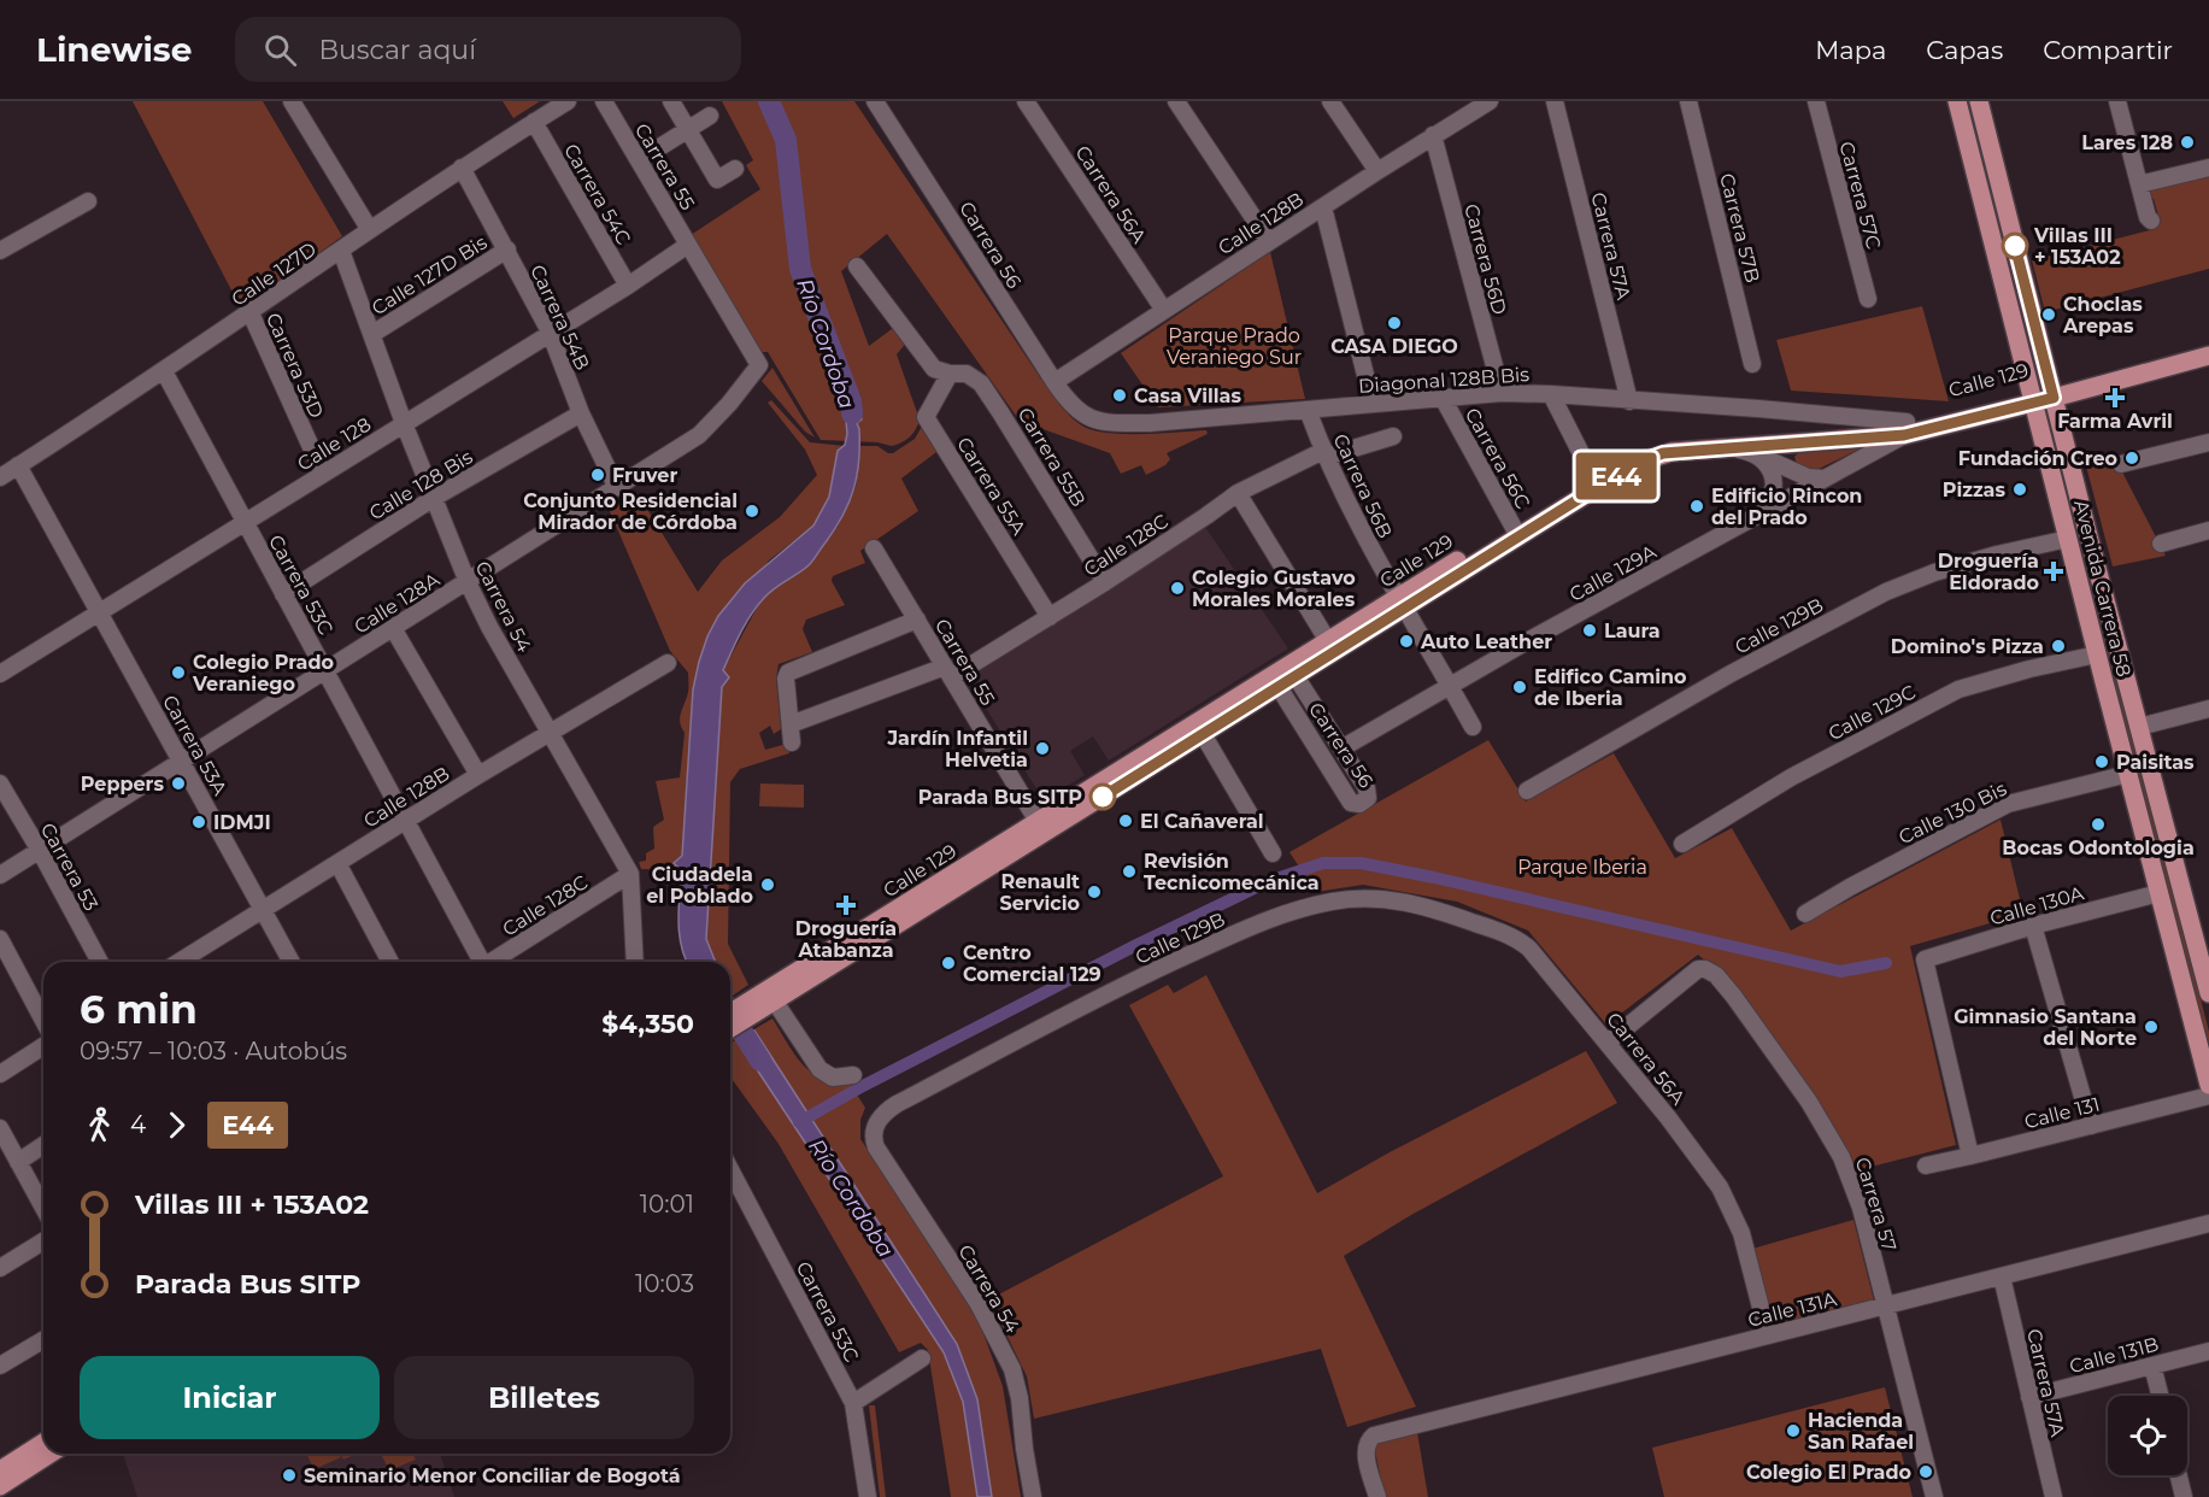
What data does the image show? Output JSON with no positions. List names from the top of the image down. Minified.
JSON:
{"streets":{"main road":["Calle 129","Avenida Carrera 58"],"street":["Carrera 55","Carrera 54C","Carrera 56A","Carrera 57C","Calle 128B","Carrera 57B","Carrera 56","Carrera 57A","Carrera 56D","Calle 127D","Calle 127D Bis","Carrera 54B","Carrera 53D","Diagonal 128B Bis","Calle 128","Carrera 55B","Carrera 56C","Calle 128 Bis","Carrera 55A","Carrera 56B","Calle 128C","Calle 129A","Carrera 53C","Calle 128A","Carrera 54","Calle 129B","Calle 129C","Carrera 53A","Calle 130 Bis","Carrera 53","Calle 130A","Calle 131","Carrera 57","Calle 131A","Calle 131B"]},"crossings":[["Carrera 55","Calle 129"],["Carrera 55","Calle 128"],["Carrera 55","Calle 128C"],["Carrera 55","Calle 128A"],["Carrera 54C","Calle 127D"],["Carrera 54C","Calle 128"],["Carrera 56A","Calle 128B"],["Carrera 56A","Calle 129B"],["Carrera 56A","Carrera 57"],["Carrera 56A","Calle 131A"],["Calle 128B","Carrera 56"],["Calle 128B","Carrera 56D"],["Calle 128B","Carrera 53C"],["Calle 128B","Carrera 54"],["Calle 128B","Carrera 53A"],["Carrera 56","Diagonal 128B Bis"],["Carrera 56","Calle 129"],["Carrera 56","Calle 129A"],["Carrera 57A","Diagonal 128B Bis"],["Carrera 57A","Calle 131A"],["Carrera 57A","Calle 131B"],["Carrera 56D","Diagonal 128B Bis"],["Calle 127D","Carrera 54B"],["Calle 127D","Carrera 53D"],["Calle 127D","Carrera 53C"],["Calle 127D","Carrera 54"],["Calle 127D","Carrera 53A"],["Calle 127D Bis","Carrera 54B"],["Calle 127D Bis","Carrera 54"],["Carrera 54B","Calle 128"],["Carrera 54B","Calle 128 Bis"],["Carrera 54B","Calle 128A"],["Carrera 53D","Calle 128"],["Diagonal 128B Bis","Calle 129"],["Diagonal 128B Bis","Carrera 56C"],["Diagonal 128B Bis","Carrera 56B"],["Diagonal 128B Bis","Calle 129A"],["Calle 129","Carrera 56C"],["Calle 129","Carrera 56B"],["Calle 129","Calle 129A"],["Calle 129","Avenida Carrera 58"],["Calle 128","Carrera 53C"],["Calle 128","Carrera 54"],["Calle 128","Carrera 53A"],["Carrera 55B","Carrera 55A"],["Carrera 55B","Calle 128C"],["Calle 128 Bis","Carrera 53C"],["Calle 128 Bis","Carrera 54"],["Carrera 55A","Calle 128C"],["Carrera 56B","Calle 128C"],["Carrera 56B","Calle 129A"],["Calle 128C","Carrera 54"],["Carrera 53C","Calle 128A"],["Avenida Carrera 58","Calle 129B"],["Avenida Carrera 58","Calle 129C"],["Avenida Carrera 58","Calle 130 Bis"],["Avenida Carrera 58","Calle 130A"],["Calle 128A","Carrera 54"],["Calle 128A","Carrera 53A"],["Calle 128A","Carrera 53"],["Carrera 54","Calle 129B"],["Calle 130A","Calle 131"],["Carrera 57","Calle 131A"]],"water":["Río Cordoba"],"parks":["Parque Prado Veraniego Sur","Parque Iberia"],"places":{"other":["Lares 128","Villas III + 153A02","Choclas Arepas","CASA DIEGO","Casa Villas","Fundación Creo","Fruver","Pizzas","Edificio Rincon del Prado","Conjunto Residencial Mirador de Córdoba","Colegio Gustavo Morales Morales","Laura","Auto Leather","Domino's Pizza","Colegio Prado Veraniego","Edifico Camino de Iberia","Jardín Infantil Helvetia","Paisitas","Peppers","Parada Bus SITP","El Cañaveral","IDMJI","Bocas Odontologia","Revisión Tecnicomecánica","Ciudadela el Poblado","Renault Servicio","Centro Comercial 129","Gimnasio Santana del Norte","Hacienda San Rafael","Colegio El Prado","Seminario Menor Conciliar de Bogotá"],"health":["Farma Avril","Droguería Eldorado","Droguería Atabanza"]},"lines":["bus line E44"],"page":{"header":"Linewise","search":"Buscar aquí","nav":["Mapa","Capas","Compartir"],"on_map":"E44","heading":["6 min","09:57 – 10:03 · Autobús","$4,350"],"legs":["4","E44"],"list":[{"name":"Villas III + 153A02","value":"10:01"},{"name":"Parada Bus SITP","value":"10:03"}],"buttons":["Iniciar","Billetes"]}}
